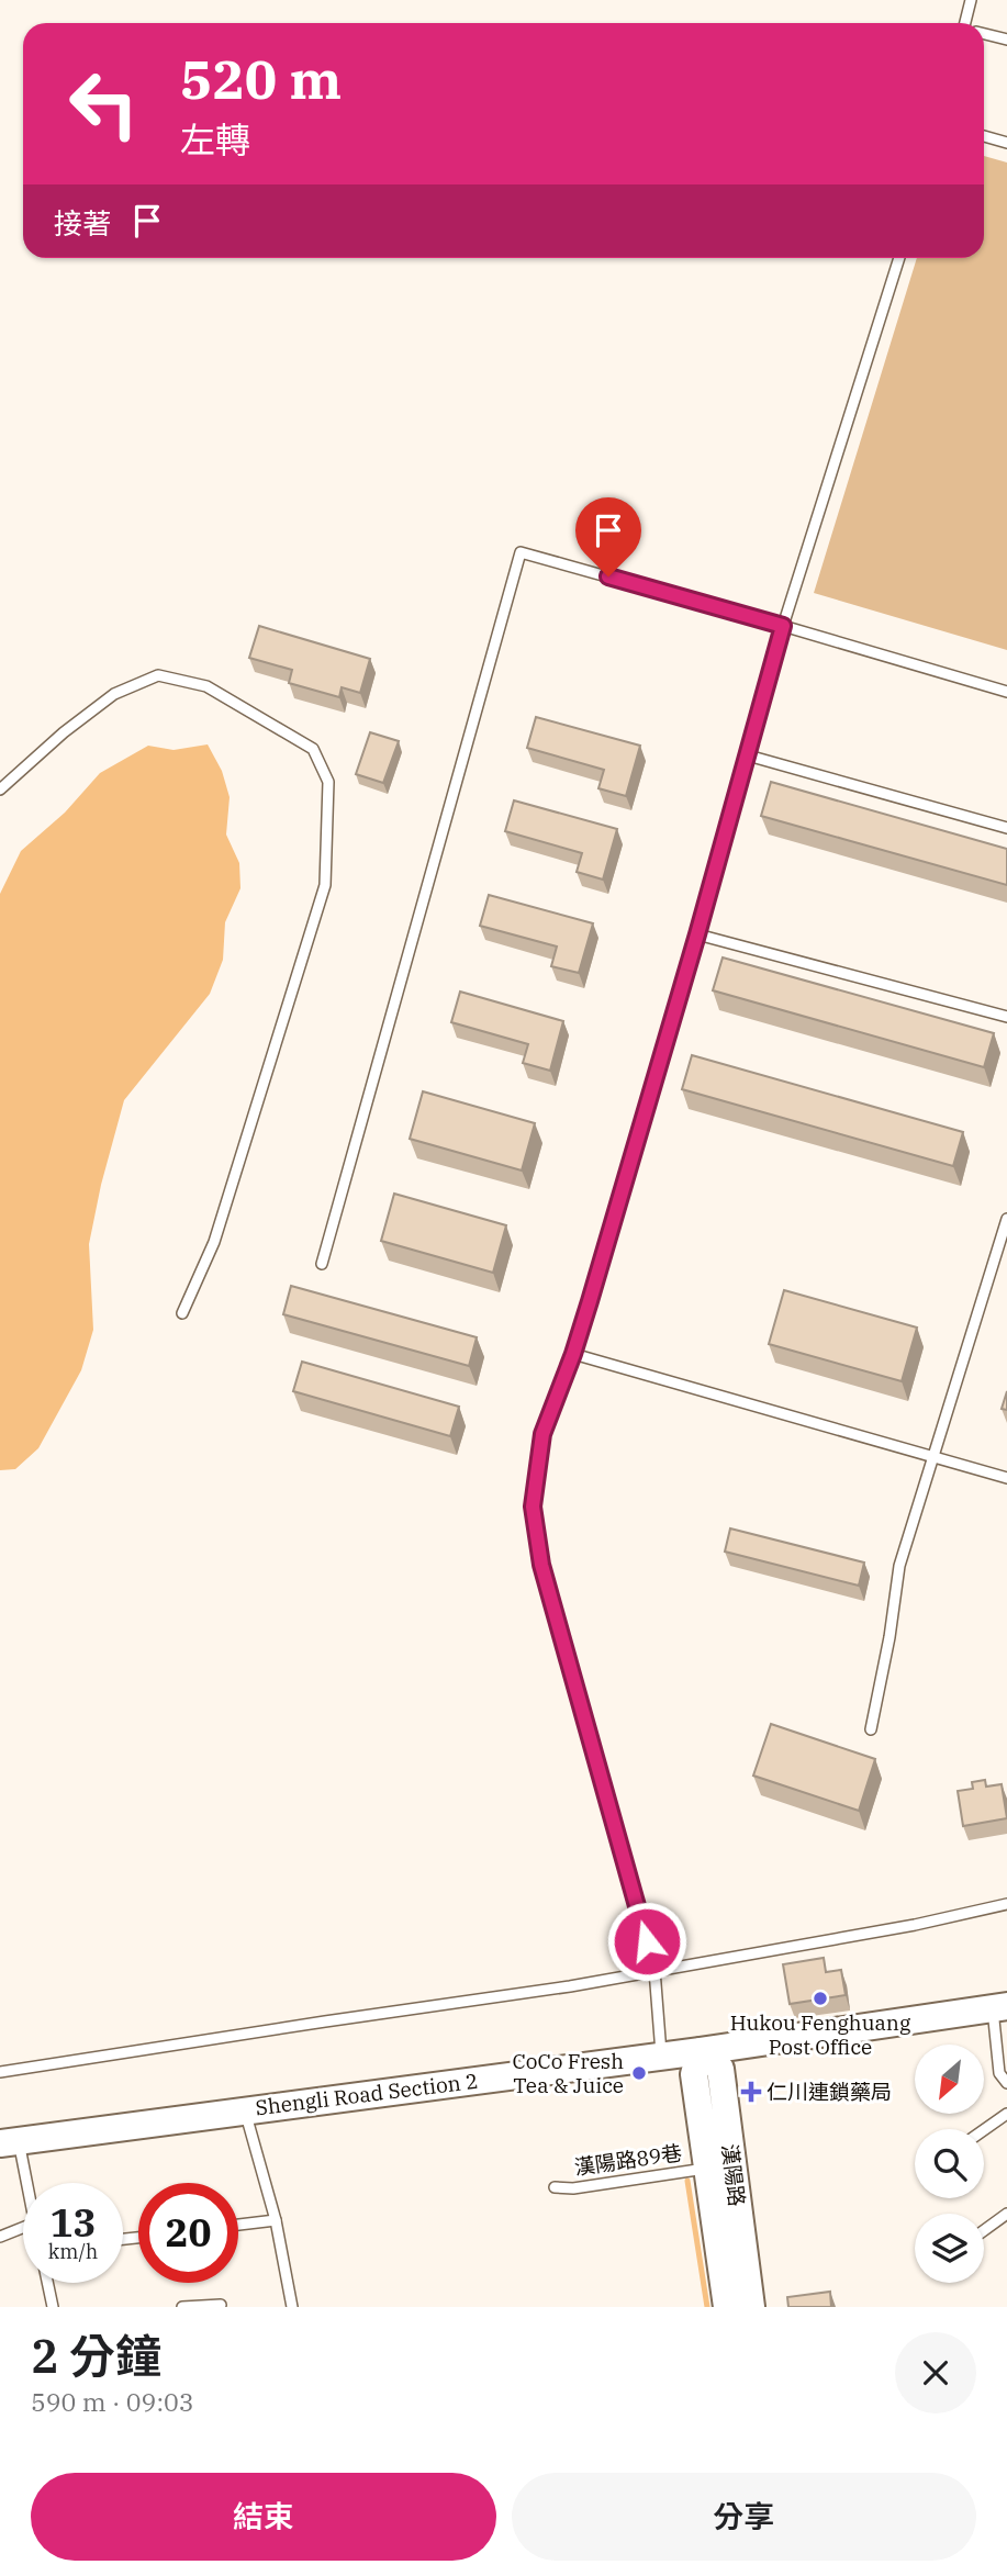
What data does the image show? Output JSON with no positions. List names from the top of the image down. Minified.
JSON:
{"streets":{"main road":["Shengli Road Section 2","漢陽路"],"lane":["漢陽路89巷"]},"crossings":[["Shengli Road Section 2","漢陽路"]],"places":{"other":["Hukou Fenghuang Post Office","CoCo Fresh Tea & Juice"],"health":["仁川連鎖藥局"]},"north":"bottom left","page":{"turn":["520 m","左轉"],"then":"接著","speed":"13 km/h","limit":"20","heading":["2 分鐘","590 m · 09:03"],"buttons":["結束","分享"]}}
